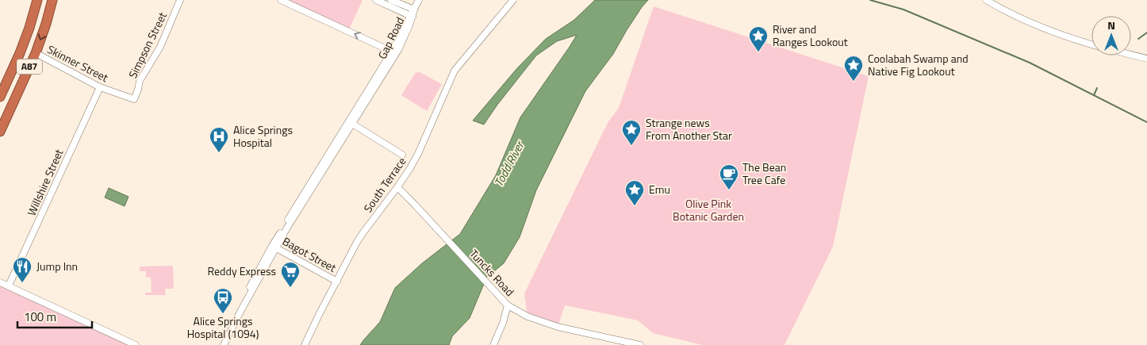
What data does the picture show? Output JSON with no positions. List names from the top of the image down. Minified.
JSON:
{"streets":{"highway":["A87"],"street":["Gap Road","Simpson Street","Skinner Street","Willshire Street","South Terrace","Bagot Street","Tuncks Road"]},"crossings":[["Gap Road","Bagot Street"],["Simpson Street","Skinner Street"],["Skinner Street","A87"],["Skinner Street","Willshire Street"],["South Terrace","Bagot Street"],["South Terrace","Tuncks Road"]],"water":["Todd River"],"parks":["Olive Pink Botanic Garden"],"places":{"place":["River and Ranges Lookout","Coolabah Swamp and Native Fig Lookout","Strange news From Another Star","Emu"],"hospital":["Alice Springs Hospital"],"cafe":["The Bean Tree Cafe"],"restaurant":["Jump Inn"],"supermarket":["Reddy Express"],"bus stop":["Alice Springs Hospital (1094)"]},"scale_bar":"100 m","north":"top"}
